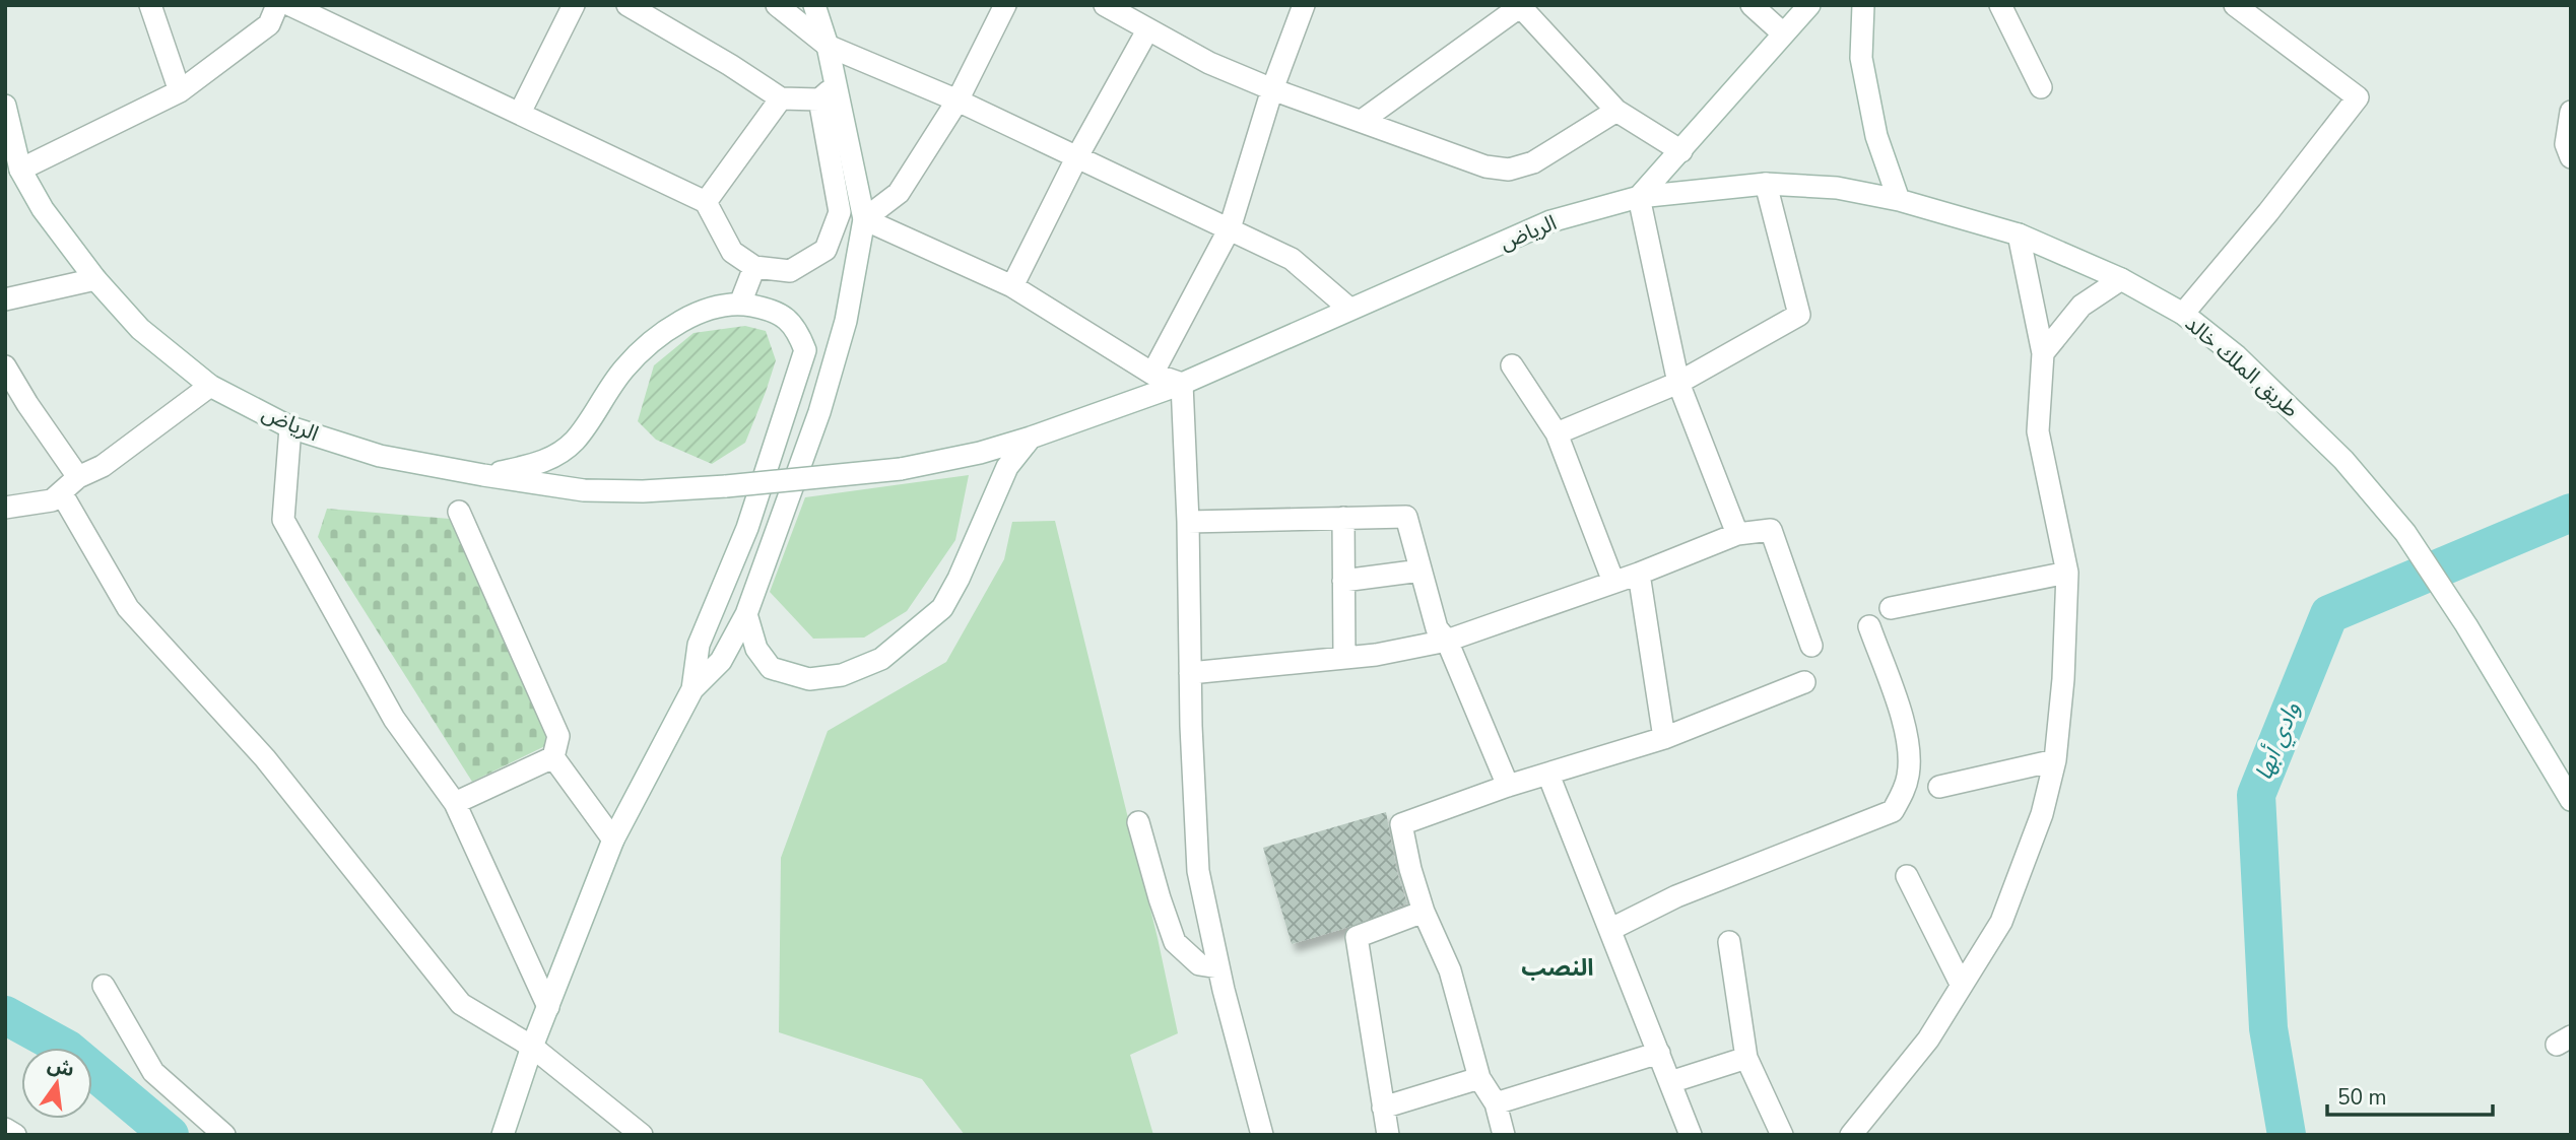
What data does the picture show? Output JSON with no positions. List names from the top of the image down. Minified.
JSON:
{"streets":{"street":["الرياض","طريق الملك خالد"]},"crossings":[["الرياض","طريق الملك خالد"]],"districts":["النصب"],"water":["وادي أبها"],"scale_bar":"50 m","north":"top"}
